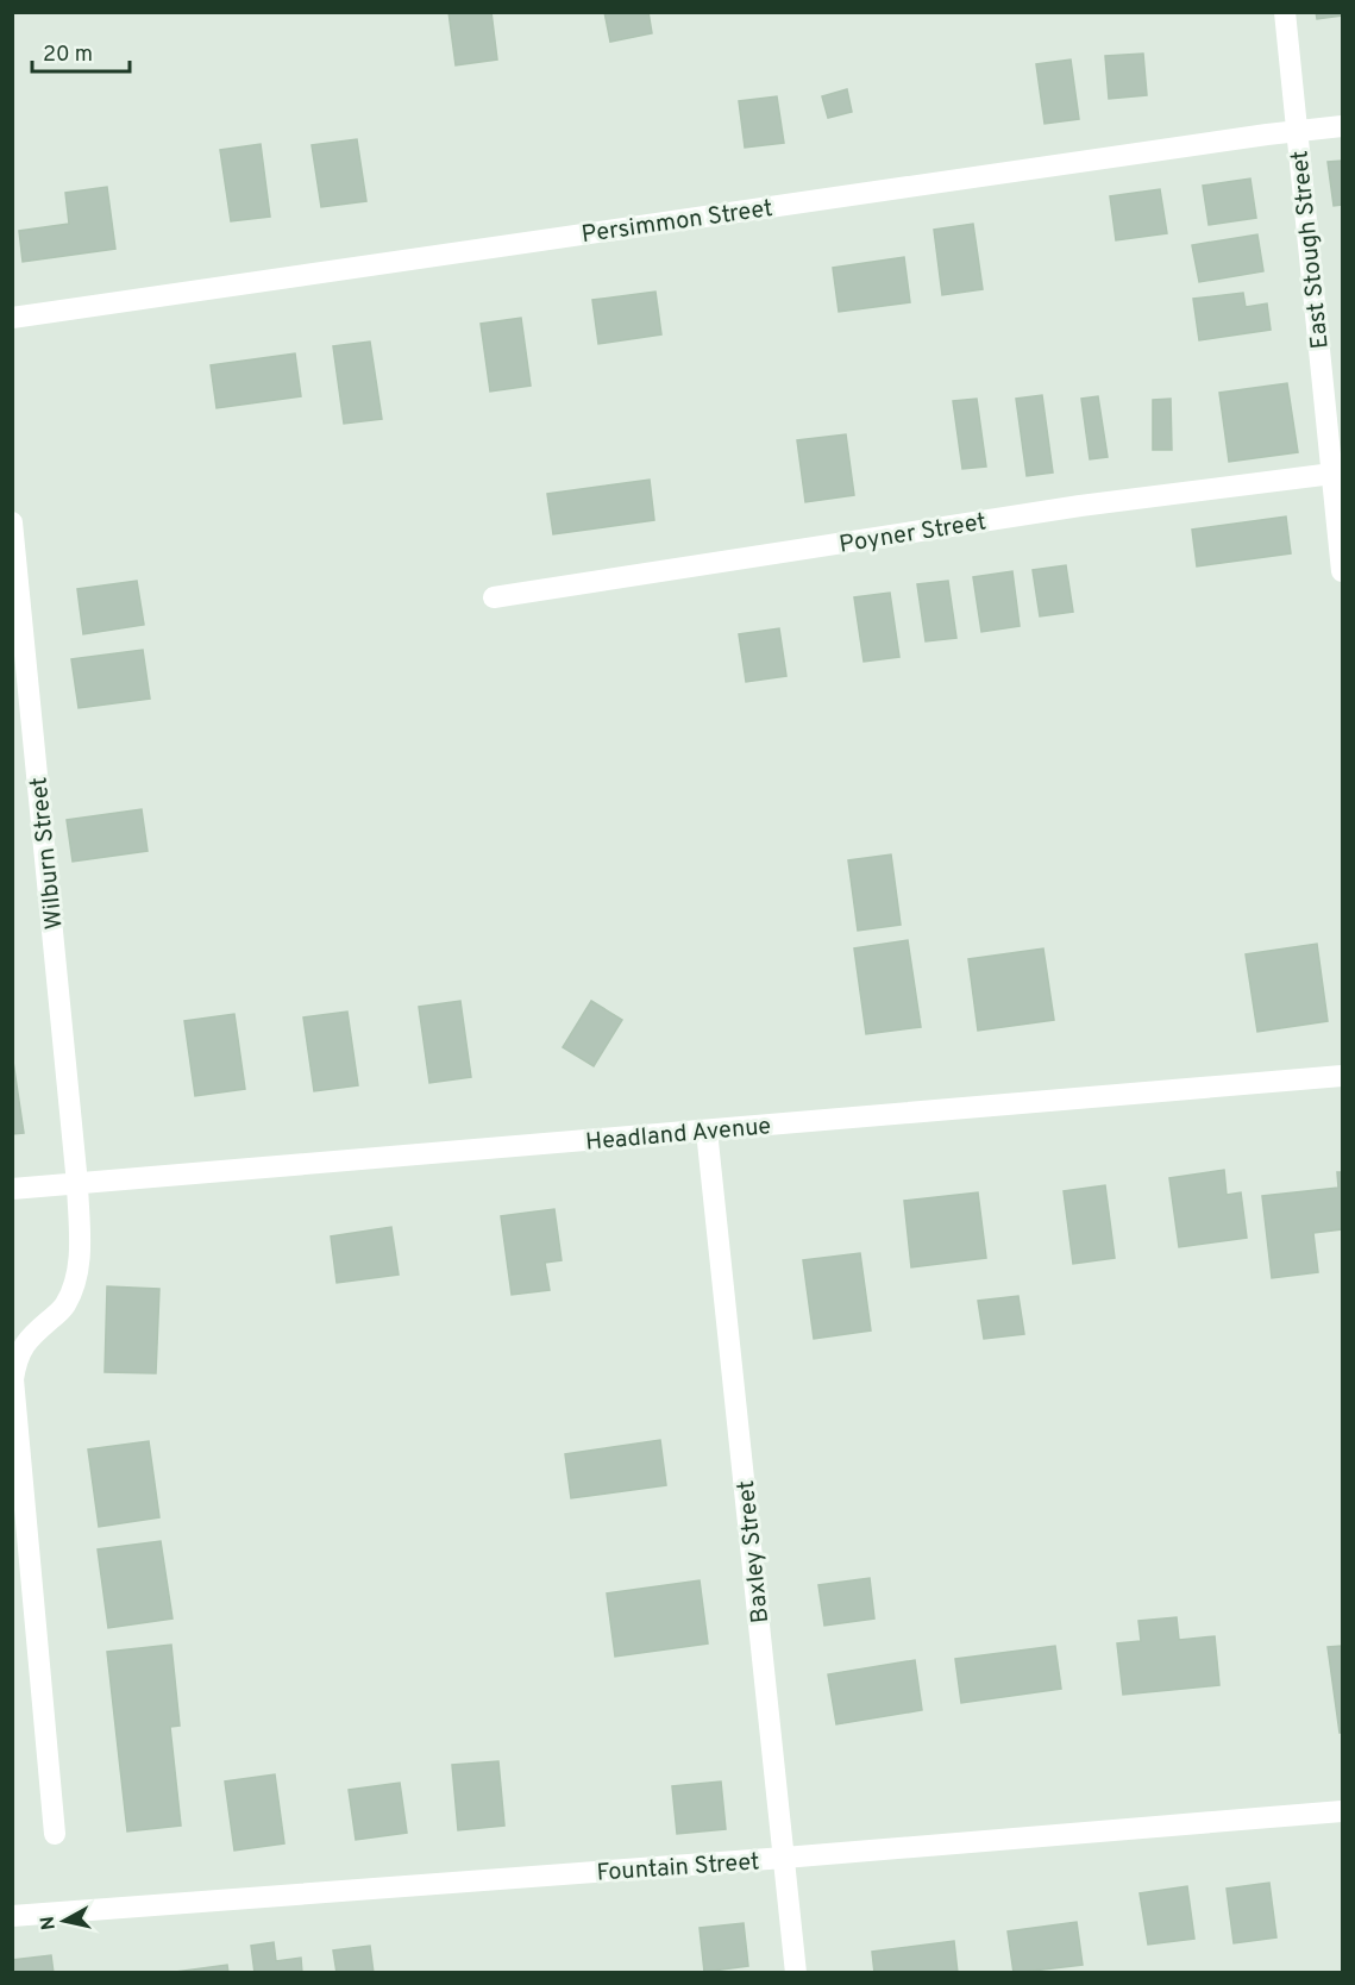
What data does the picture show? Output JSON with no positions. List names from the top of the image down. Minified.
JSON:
{"streets":{"street":["Persimmon Street","East Stough Street","Poyner Street","Wilburn Street","Headland Avenue","Baxley Street","Fountain Street"]},"crossings":[["Persimmon Street","East Stough Street"],["East Stough Street","Poyner Street"],["Wilburn Street","Headland Avenue"],["Headland Avenue","Baxley Street"],["Baxley Street","Fountain Street"]],"scale_bar":"20 m","north":"left"}
